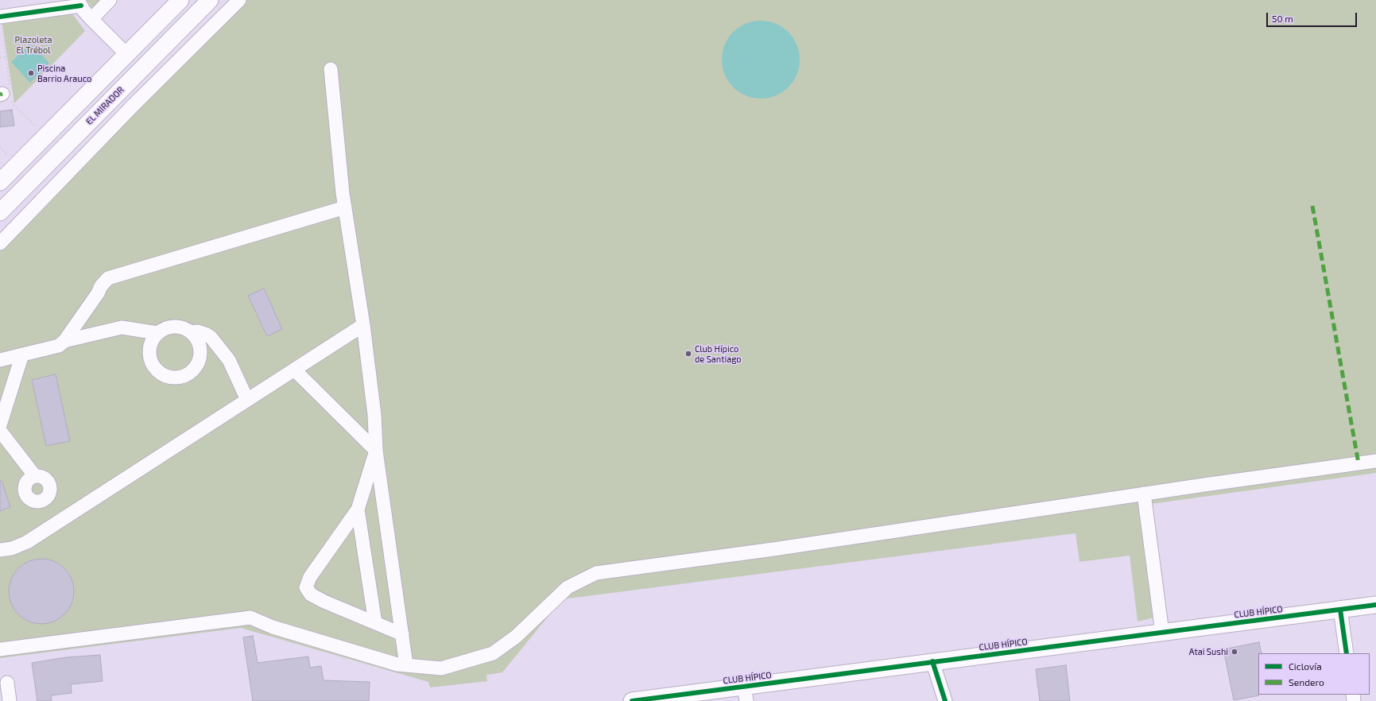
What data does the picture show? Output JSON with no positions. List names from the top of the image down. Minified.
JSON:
{"streets":{"main road":["EL MIRADOR","CLUB HÍPICO"]},"parks":["Plazoleta El Trébol"],"places":["Piscina Barrio Arauco","Club Hípico de Santiago","Atai Sushi"],"legend":["Ciclovía","Sendero"],"scale_bar":"50 m"}
